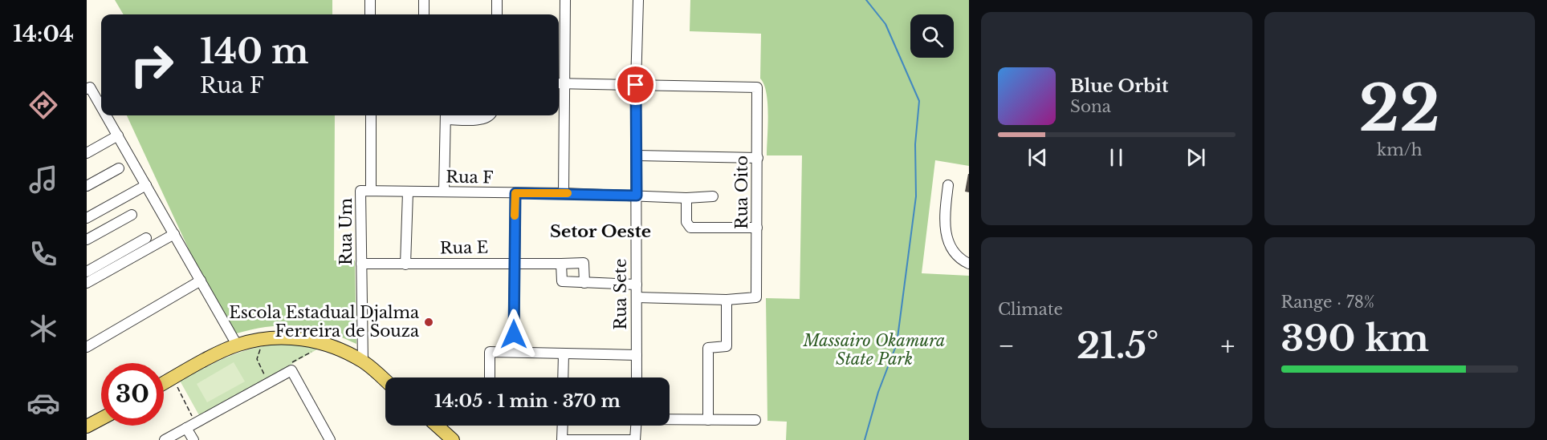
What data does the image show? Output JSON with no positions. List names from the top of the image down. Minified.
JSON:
{"streets":{"street":["Rua F","Rua Oito","Rua Um","Rua E","Rua Sete"]},"crossings":[["Rua F","Rua Um"],["Rua F","Rua Sete"],["Rua Oito","Rua Sete"],["Rua Um","Rua E"]],"districts":["Setor Oeste"],"parks":["Massairo Okamura State Park"],"places":["Escola Estadual Djalma Ferreira de Souza"],"page":{"tabs":"14:04","tile":[["22","km/h"],"Climate",["Range · 78%","390 km"]],"turn":["140 m","Rua F"],"song":["Blue Orbit","Sona"],"heat":["−","21.5°","+"],"limit":"30","trip":"14:05 · 1 min · 370 m"}}
